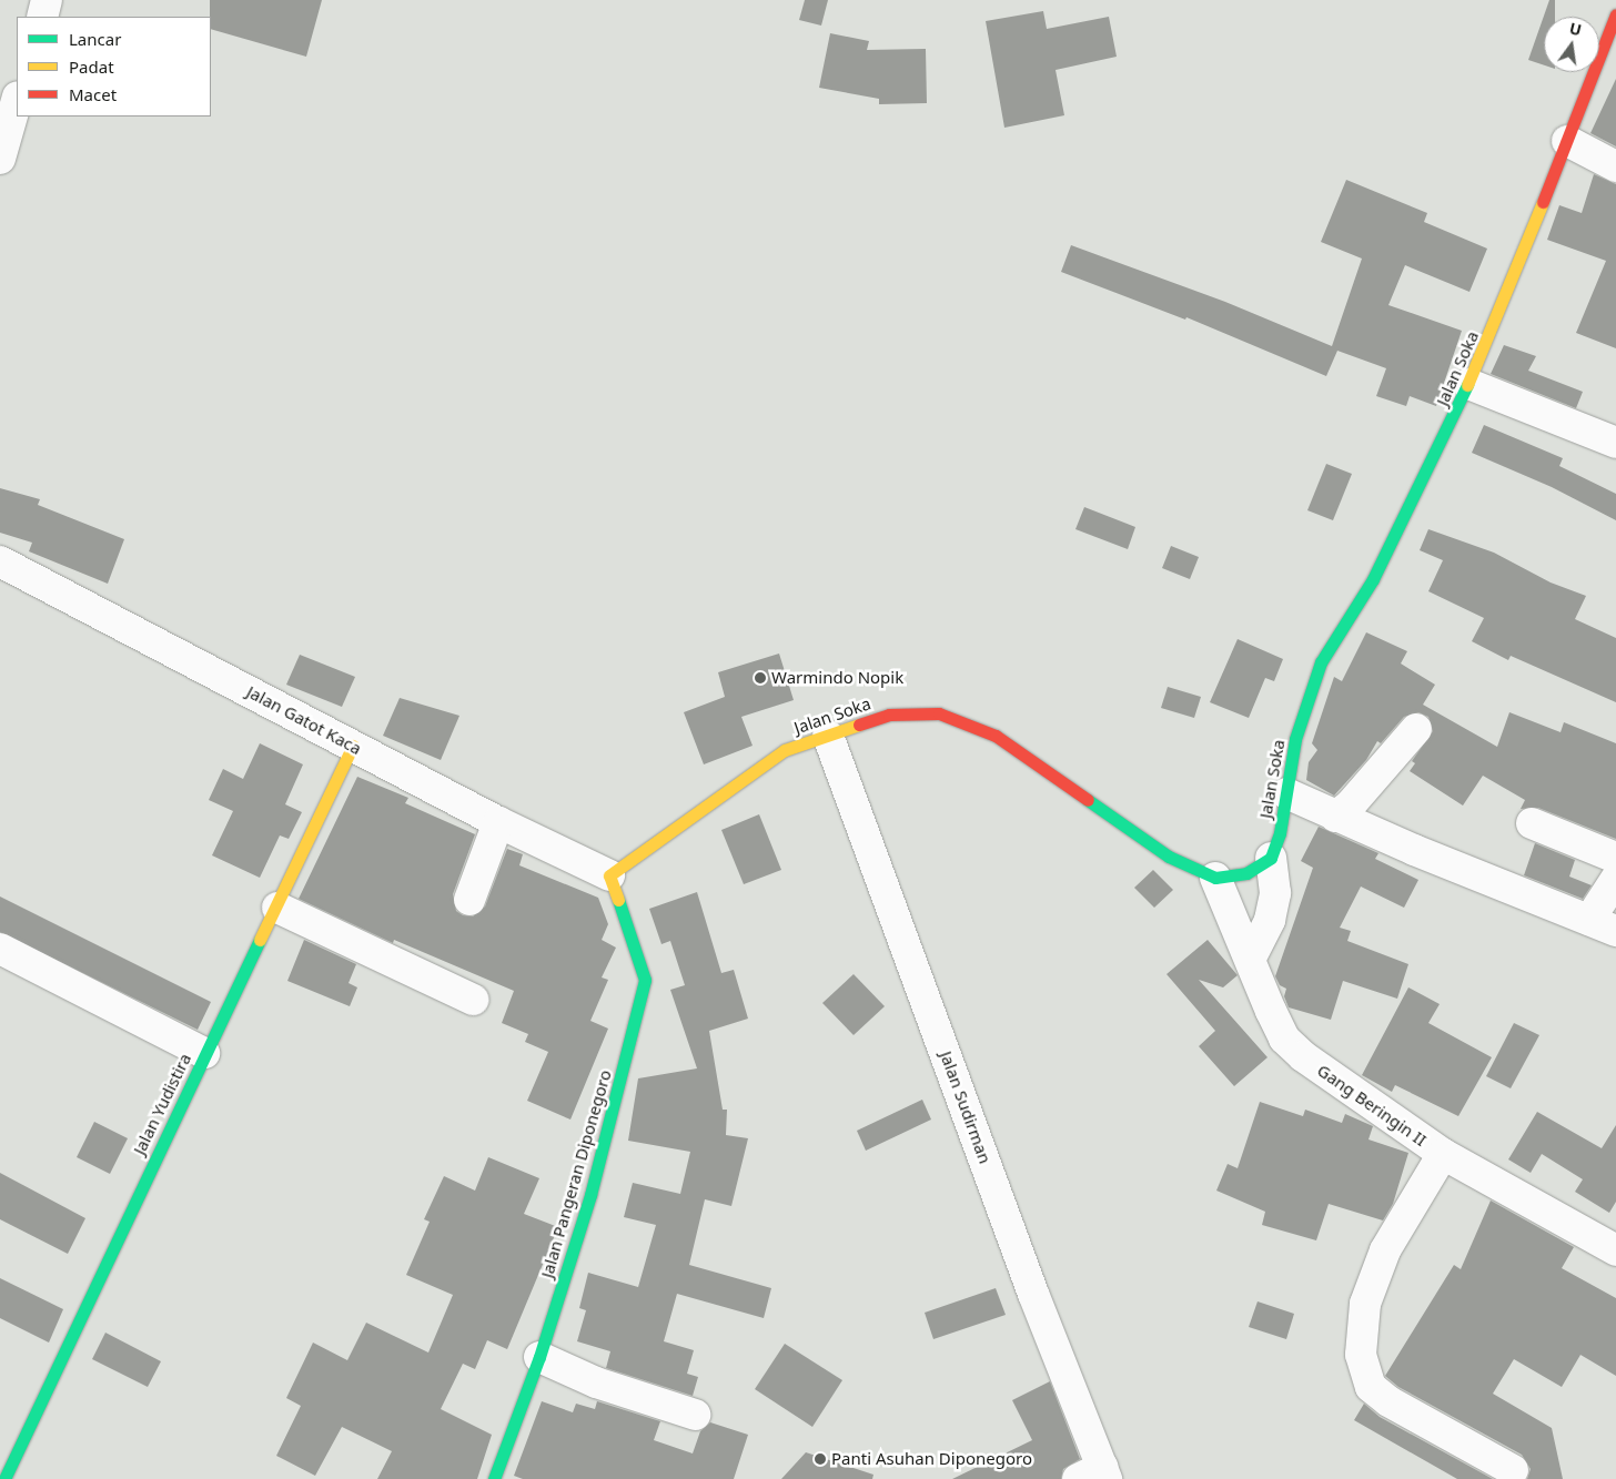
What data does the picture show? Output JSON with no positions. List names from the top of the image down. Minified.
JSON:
{"streets":{"street":["Jalan Soka","Jalan Gatot Kaca","Jalan Yudistira","Gang Beringin II","Jalan Sudirman","Jalan Pangeran Diponegoro"]},"crossings":[["Jalan Soka","Jalan Gatot Kaca"],["Jalan Soka","Gang Beringin II"],["Jalan Soka","Jalan Sudirman"],["Jalan Soka","Jalan Pangeran Diponegoro"],["Jalan Gatot Kaca","Jalan Yudistira"],["Jalan Gatot Kaca","Jalan Pangeran Diponegoro"]],"places":["Warmindo Nopik","Panti Asuhan Diponegoro"],"legend":["Lancar","Padat","Macet"],"north":"top"}
